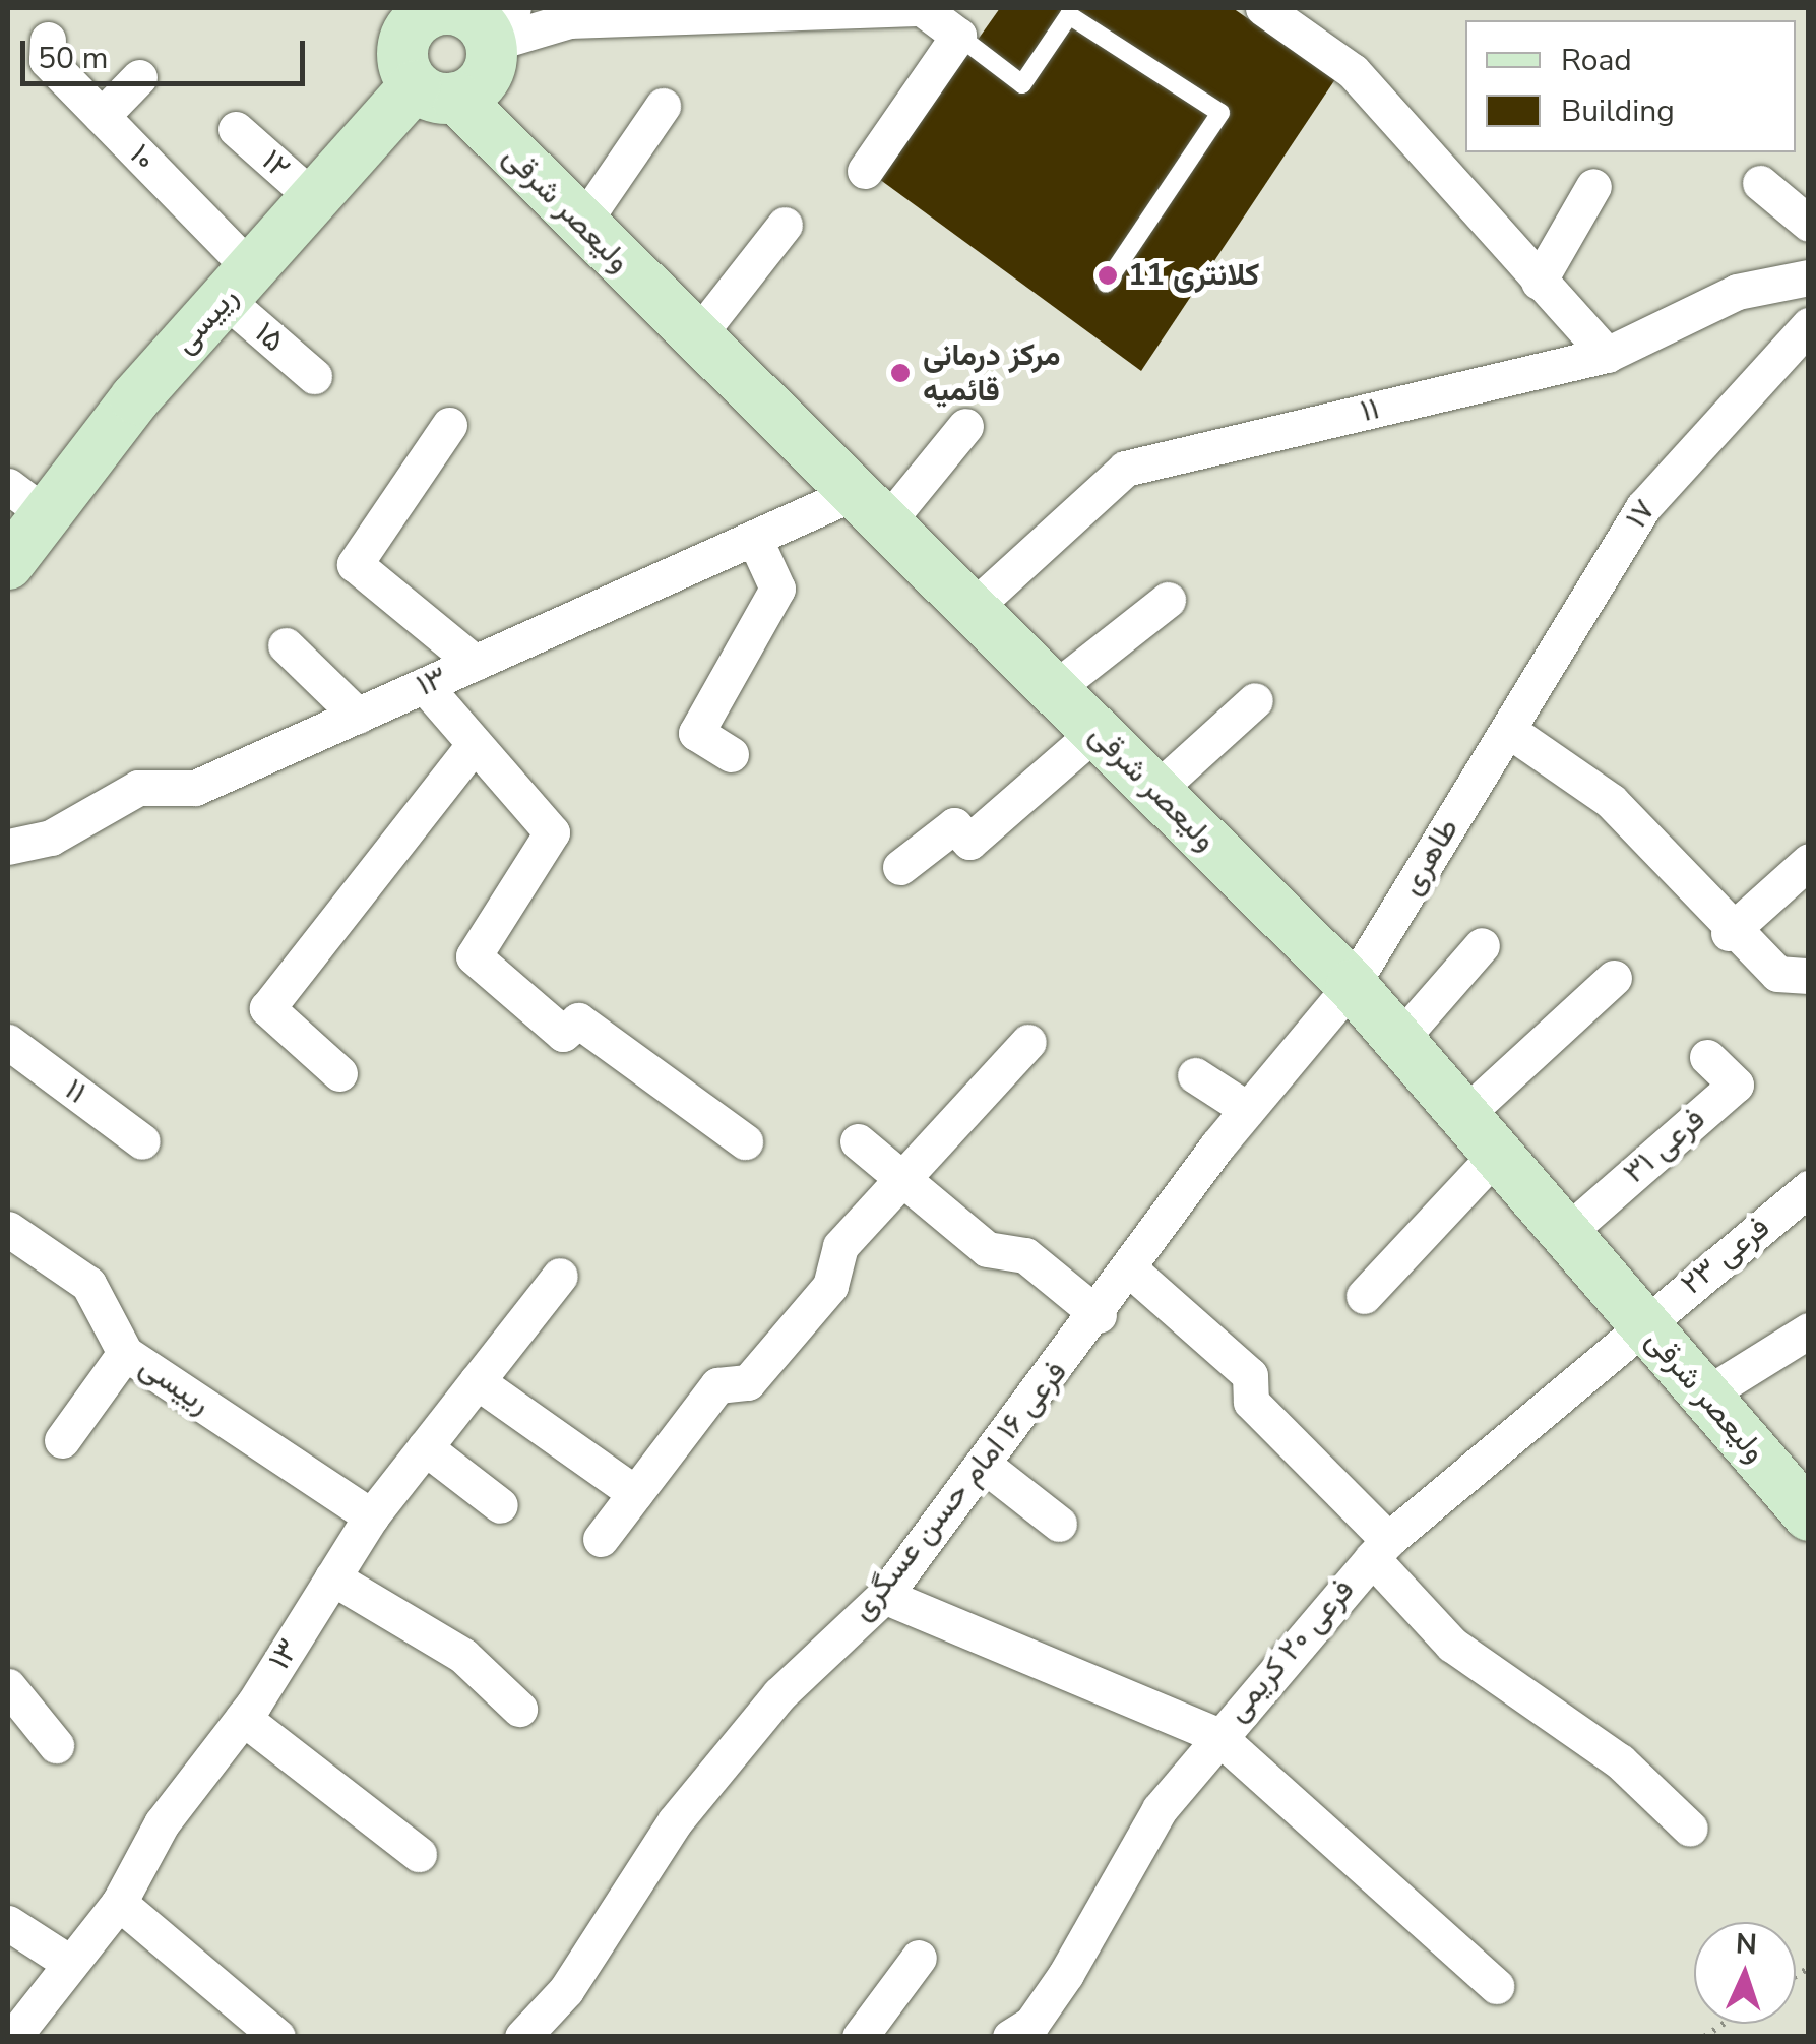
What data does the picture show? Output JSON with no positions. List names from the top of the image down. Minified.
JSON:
{"streets":{"main road":["ولیعصر شرقی","رییسی"],"street":["۱۰","۱۲","۱۵","۱۱","۱۷","۱۳","طاهری","فرعی ۳۱","فرعی ۲۳","فرعی ۱۶ امام حسن عسگری","فرعی ۲۰ کریمی"]},"crossings":[["۱۰","رییسی"],["۱۰","۱۵"],["۱۲","رییسی"],["ولیعصر شرقی","رییسی"],["ولیعصر شرقی","۱۱"],["ولیعصر شرقی","۱۳"],["ولیعصر شرقی","طاهری"],["ولیعصر شرقی","فرعی ۳۱"],["ولیعصر شرقی","فرعی ۲۳"],["ولیعصر شرقی","فرعی ۱۶ امام حسن عسگری"],["ولیعصر شرقی","فرعی ۲۰ کریمی"],["رییسی","۱۵"],["رییسی","۱۳"],["۱۷","طاهری"],["طاهری","فرعی ۱۶ امام حسن عسگری"],["فرعی ۲۳","فرعی ۲۰ کریمی"]],"places":["کلانتری 11","مرکز درمانی قائمیه"],"legend":["Road","Building"],"scale_bar":"50 m","north":"top"}
